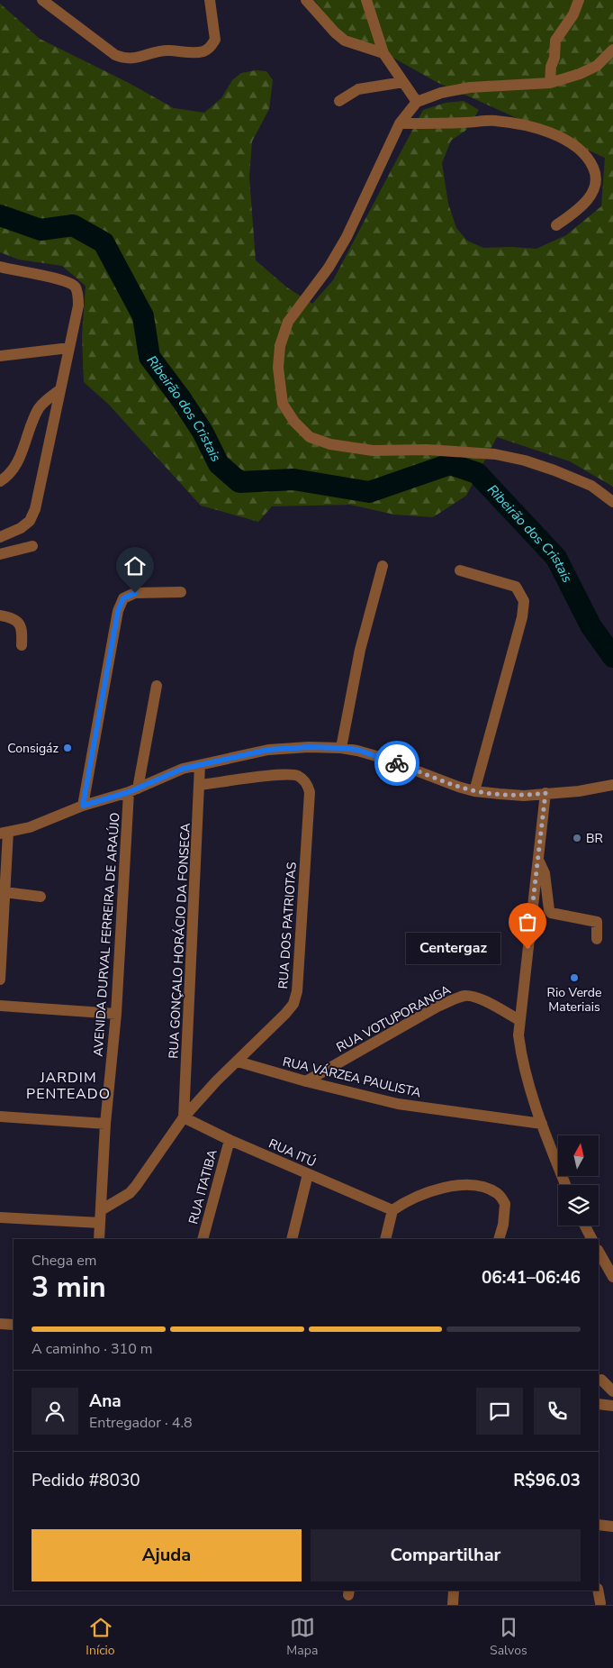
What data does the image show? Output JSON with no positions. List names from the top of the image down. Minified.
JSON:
{"streets":{"street":["RUA DOS PATRIOTAS","AVENIDA DURVAL FERREIRA DE ARAÚJO","RUA GONÇALO HORÁCIO DA FONSECA","RUA VOTUPORANGA","RUA VÁRZEA PAULISTA","RUA ITÚ","RUA ITATIBA"]},"crossings":[["RUA DOS PATRIOTAS","AVENIDA DURVAL FERREIRA DE ARAÚJO"],["RUA DOS PATRIOTAS","RUA GONÇALO HORÁCIO DA FONSECA"],["RUA DOS PATRIOTAS","RUA VÁRZEA PAULISTA"],["RUA DOS PATRIOTAS","RUA ITÚ"],["RUA GONÇALO HORÁCIO DA FONSECA","RUA ITÚ"],["RUA VOTUPORANGA","RUA VÁRZEA PAULISTA"],["RUA ITÚ","RUA ITATIBA"]],"districts":["JARDIM PENTEADO"],"water":["Ribeirão dos Cristais"],"places":["Consigáz","BR","Centergaz","Rio Verde Materiais"],"north":"top","page":{"bubble":"Centergaz","heading":["3 min","Chega em","06:41–06:46"],"panel":["Ana","Entregador · 4.8","Pedido #8030","R$96.03"],"bar":"A caminho · 310 m","buttons":["Ajuda","Compartilhar"],"tabs":["Início","Mapa","Salvos"]}}
